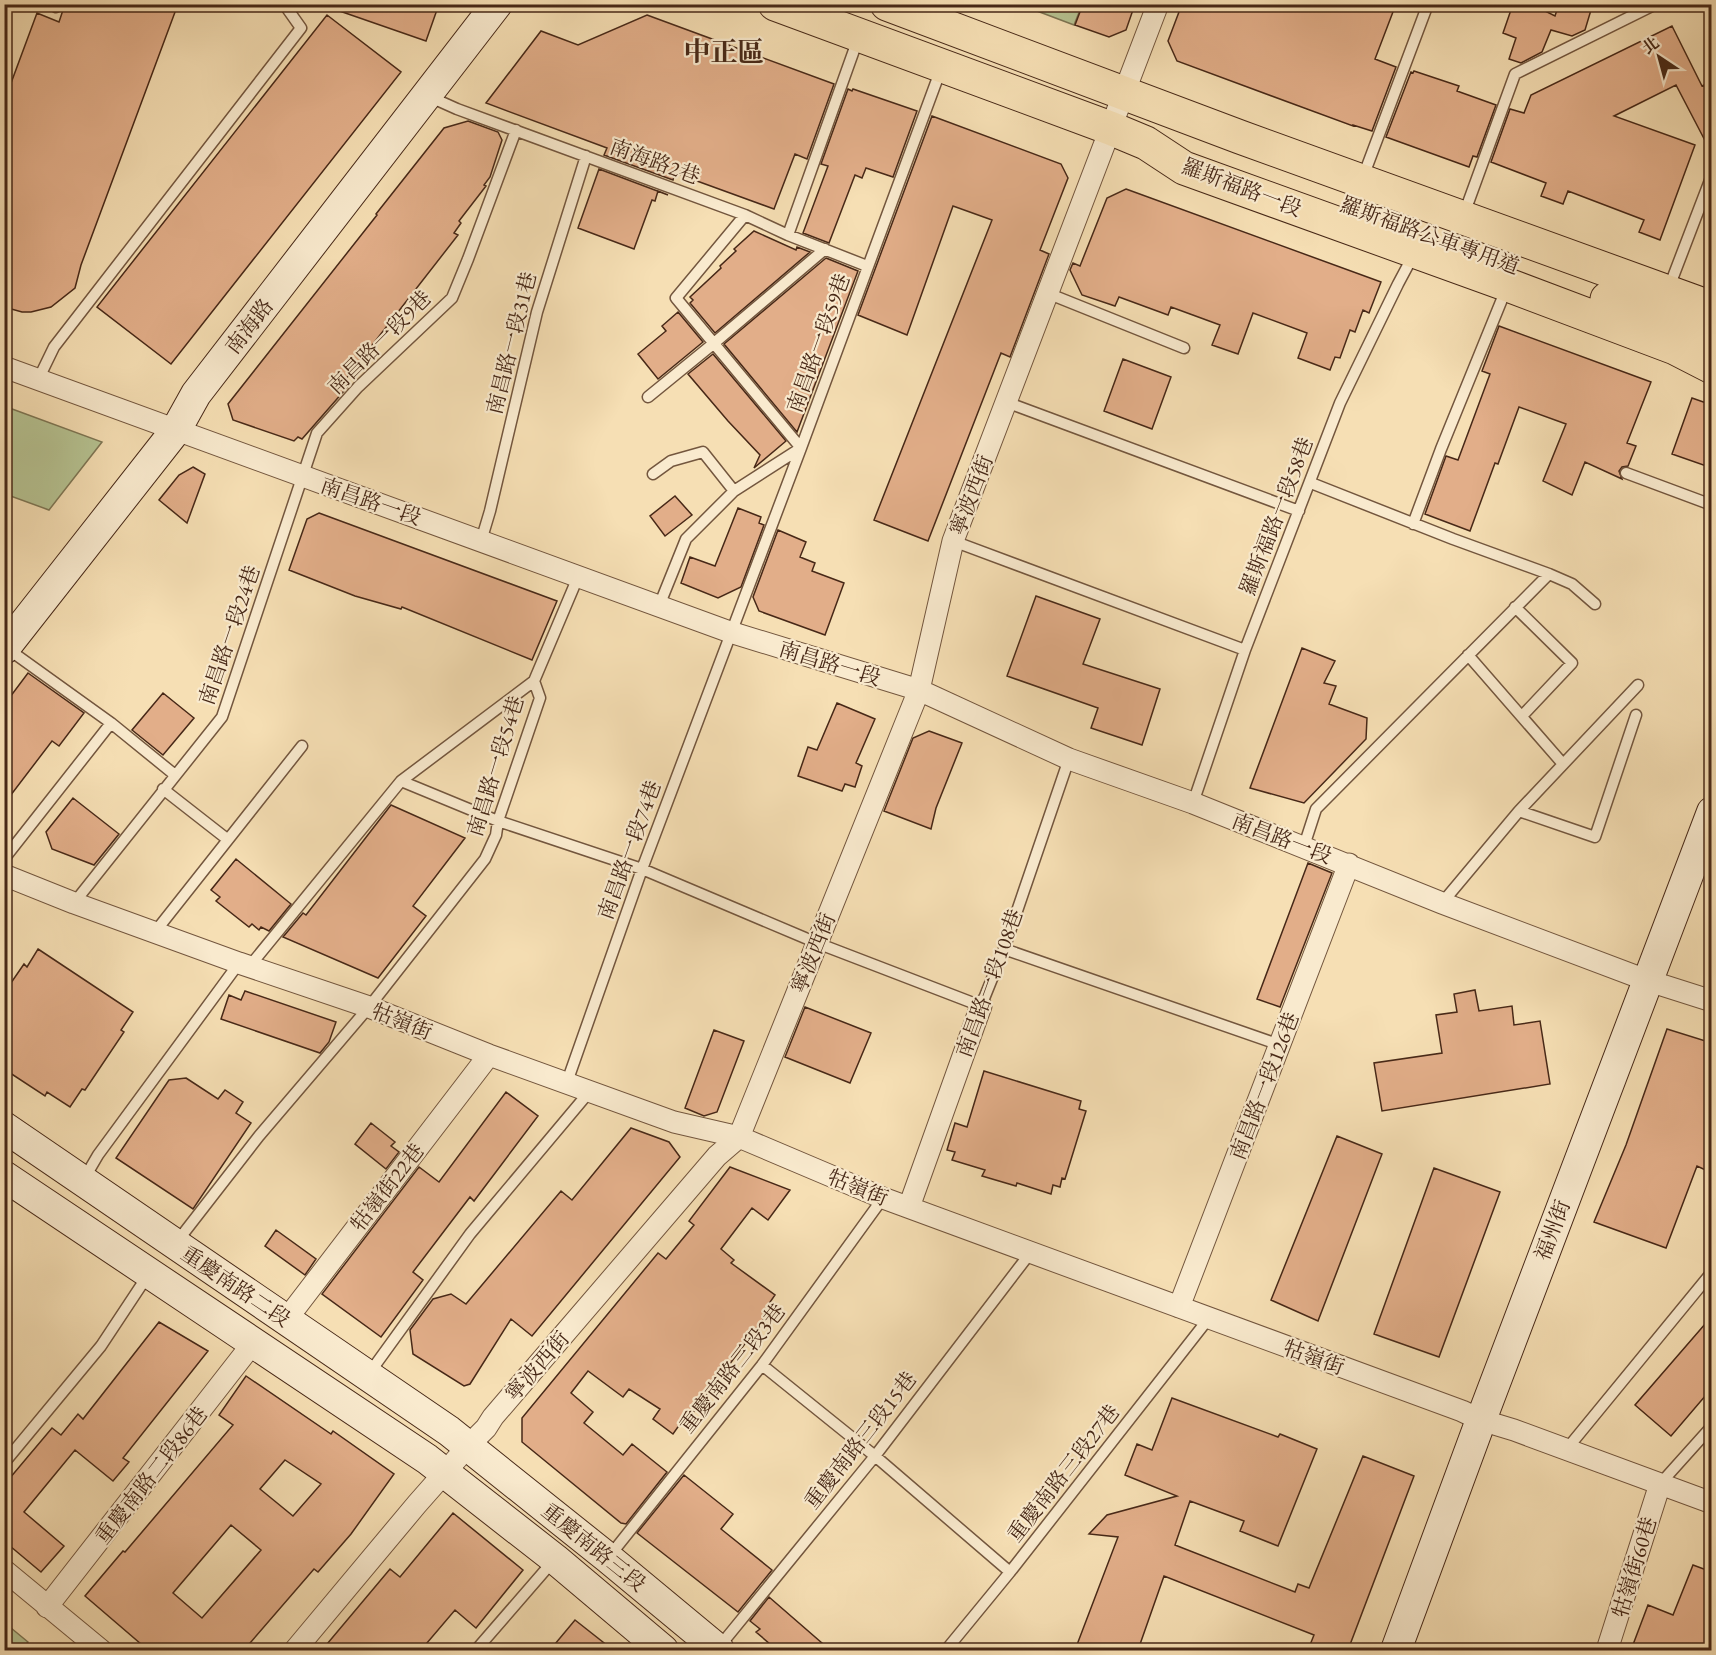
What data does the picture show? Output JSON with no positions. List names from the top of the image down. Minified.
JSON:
{"streets":{"main road":["羅斯福路一段","羅斯福路公車專用道","南海路","福州街","重慶南路二段","重慶南路三段"],"street":["寧波西街","南昌路一段","南昌路一段108巷","牯嶺街","南昌路一段126巷","牯嶺街22巷","重慶南路二段86巷","牯嶺街60巷"],"lane":["南海路2巷","南昌路一段9巷","南昌路一段31巷","南昌路一段59巷","羅斯福路一段58巷","南昌路一段24巷","南昌路一段54巷","南昌路一段74巷","重慶南路三段3巷","重慶南路三段15巷","重慶南路三段27巷"]},"crossings":[["南海路2巷","南海路"],["南海路2巷","南昌路一段9巷"],["南海路2巷","南昌路一段31巷"],["南海路2巷","南昌路一段59巷"],["羅斯福路一段","羅斯福路公車專用道"],["羅斯福路一段","南昌路一段59巷"],["羅斯福路一段","寧波西街"],["羅斯福路一段","羅斯福路一段58巷"],["南海路","南昌路一段"],["南昌路一段9巷","南昌路一段"],["南昌路一段9巷","南昌路一段24巷"],["南昌路一段31巷","南昌路一段"],["南昌路一段59巷","南昌路一段"],["南昌路一段59巷","南昌路一段74巷"],["寧波西街","南昌路一段"],["寧波西街","牯嶺街"],["寧波西街","重慶南路二段"],["寧波西街","重慶南路三段"],["南昌路一段","羅斯福路一段58巷"],["南昌路一段","南昌路一段24巷"],["南昌路一段","南昌路一段54巷"],["南昌路一段","南昌路一段74巷"],["南昌路一段","南昌路一段108巷"],["南昌路一段","南昌路一段126巷"],["南昌路一段","福州街"],["南昌路一段24巷","牯嶺街"],["南昌路一段54巷","牯嶺街"],["南昌路一段54巷","重慶南路二段"],["南昌路一段74巷","牯嶺街"],["南昌路一段108巷","牯嶺街"],["牯嶺街","南昌路一段126巷"],["牯嶺街","牯嶺街22巷"],["牯嶺街","福州街"],["牯嶺街","重慶南路三段3巷"],["牯嶺街","重慶南路三段15巷"],["牯嶺街","重慶南路三段27巷"],["牯嶺街","牯嶺街60巷"],["牯嶺街22巷","重慶南路二段"],["重慶南路二段","重慶南路二段86巷"],["重慶南路二段","重慶南路三段"],["重慶南路三段3巷","重慶南路三段"],["重慶南路三段15巷","重慶南路三段"]],"districts":["中正區"],"north":"top left"}
